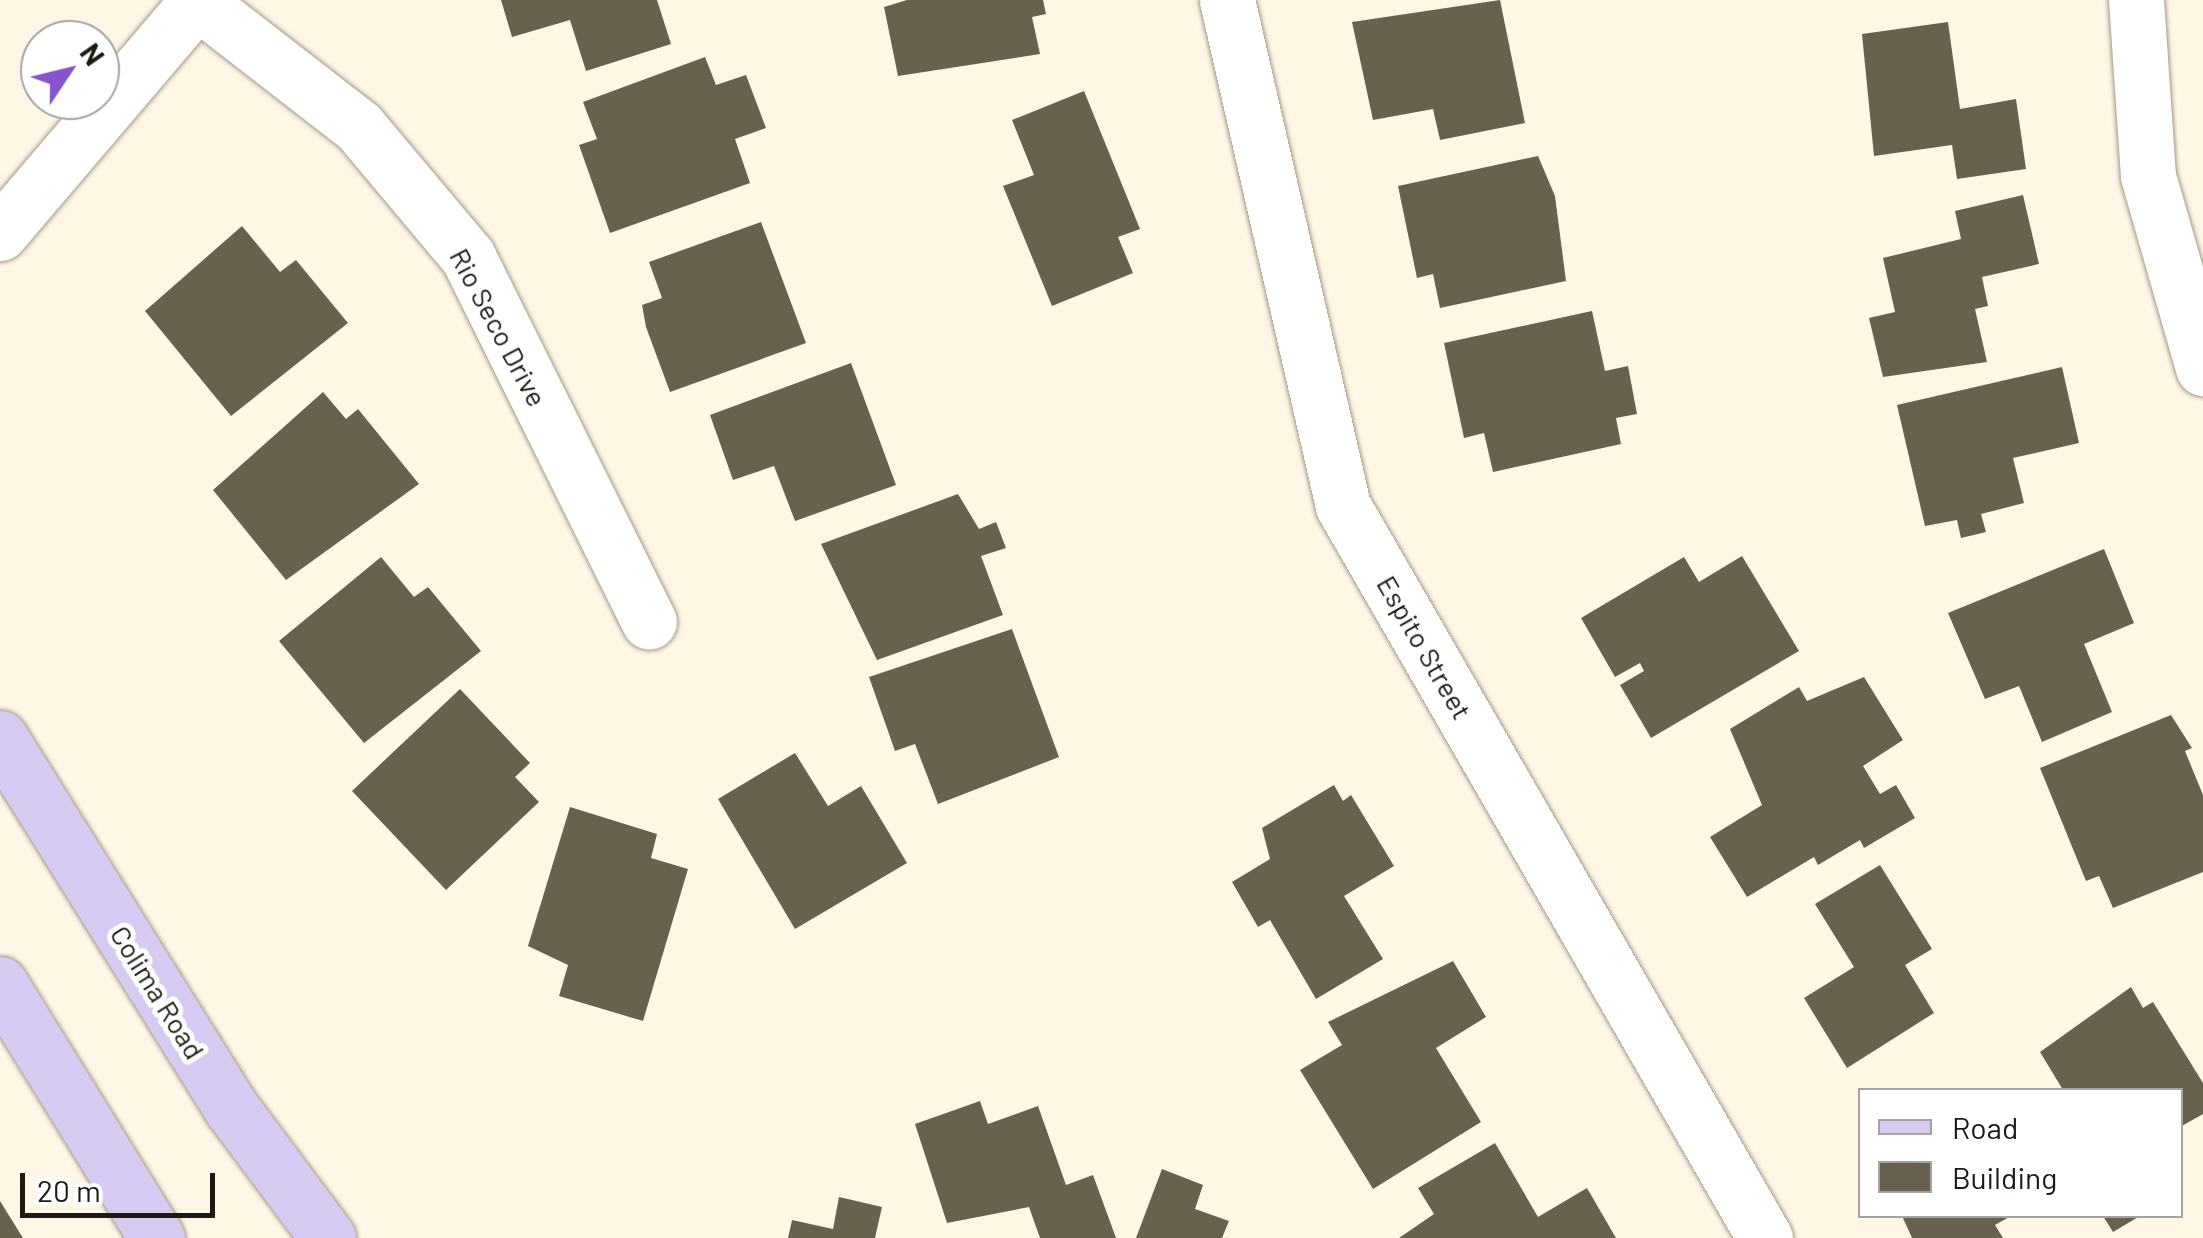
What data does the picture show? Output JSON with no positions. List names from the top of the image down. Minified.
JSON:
{"streets":{"main road":["Colima Road"],"street":["Rio Seco Drive","Espito Street"]},"legend":["Road","Building"],"scale_bar":"20 m","north":"top right"}
